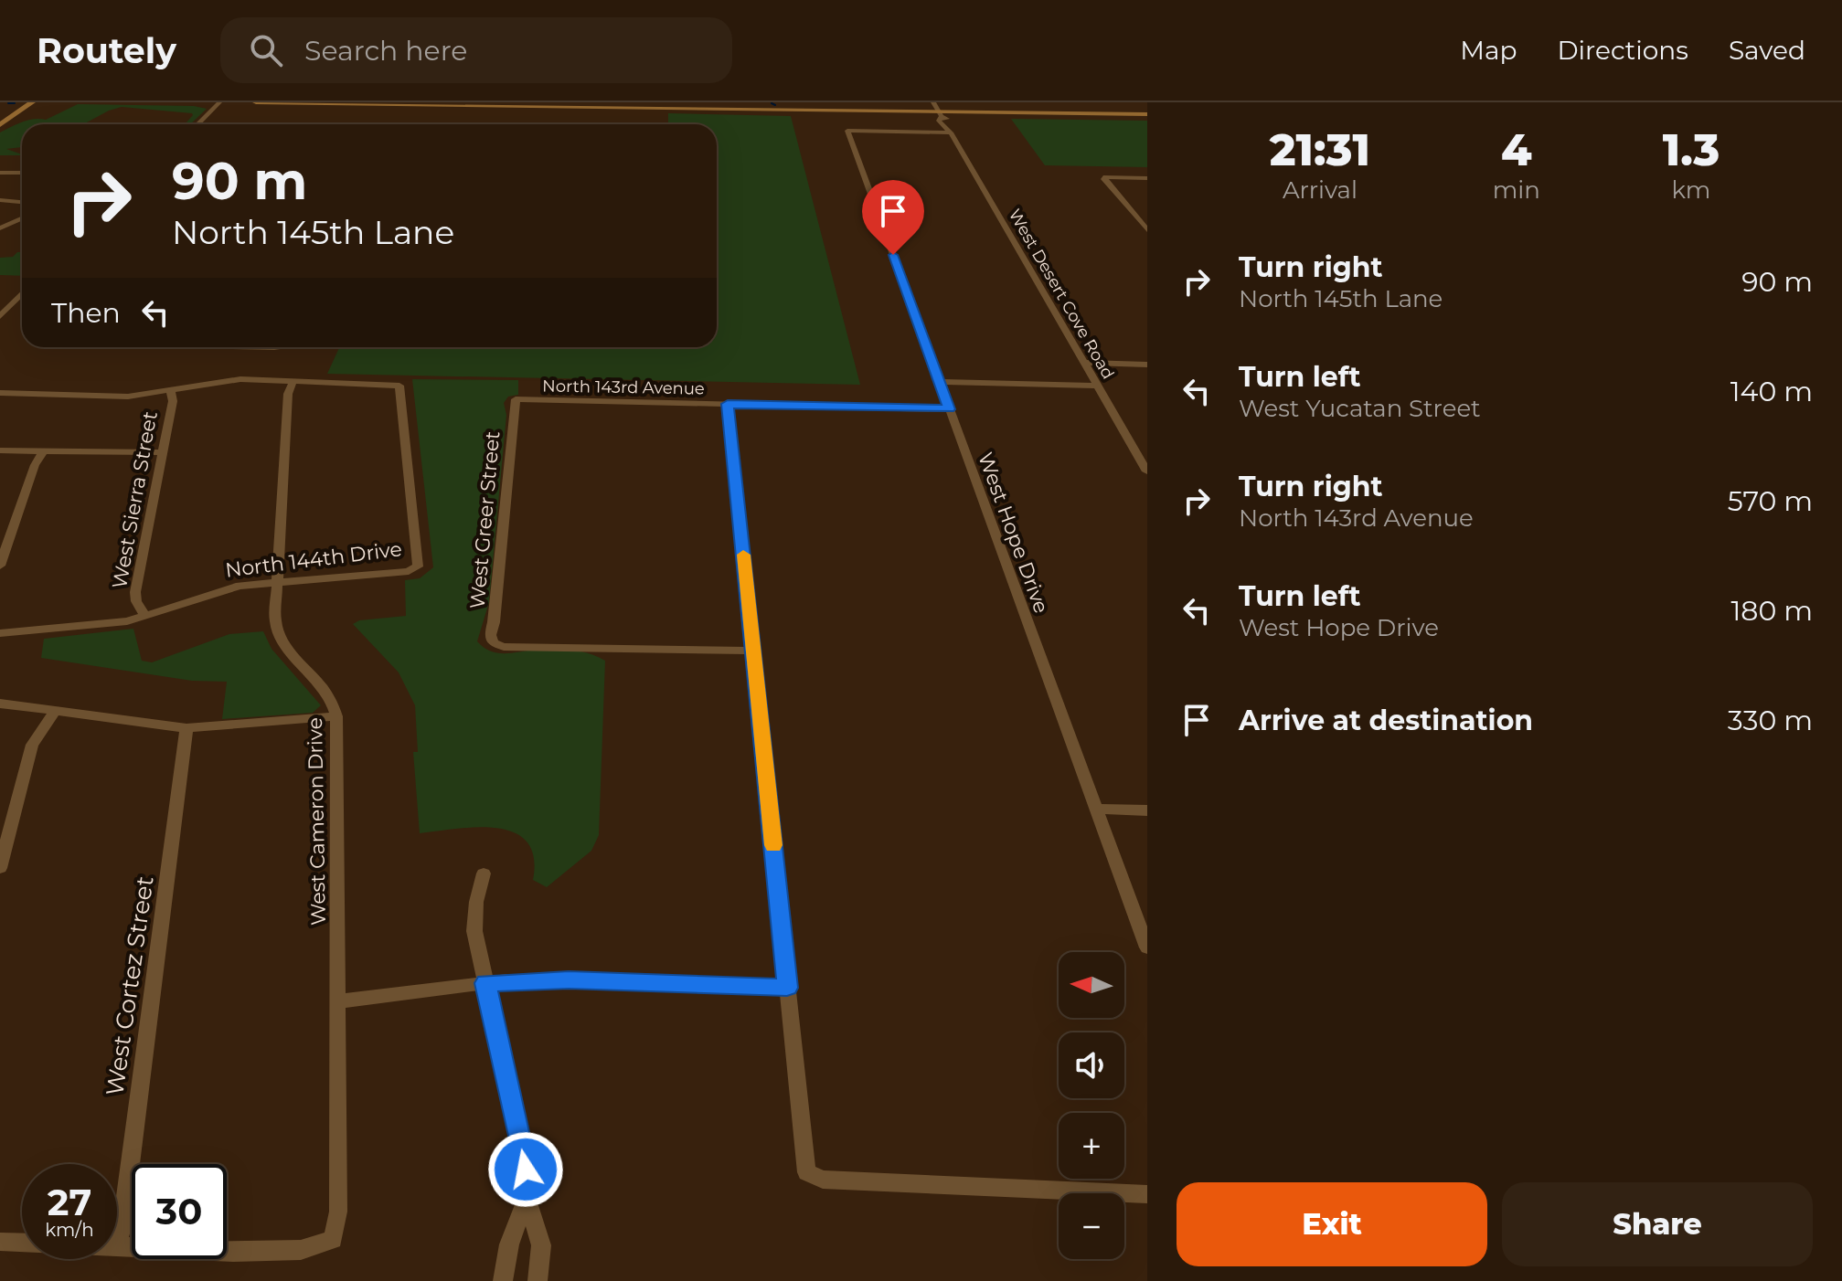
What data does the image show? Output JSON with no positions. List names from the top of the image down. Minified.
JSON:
{"streets":{"street":["West Desert Cove Road","North 143rd Avenue","West Sierra Street","West Greer Street","West Hope Drive","North 144th Drive","West Cameron Drive","West Cortez Street"]},"crossings":[["West Desert Cove Road","West Hope Drive"],["North 143rd Avenue","West Greer Street"],["North 143rd Avenue","West Hope Drive"],["West Sierra Street","North 144th Drive"],["North 144th Drive","West Cameron Drive"]],"north":"left","page":{"header":"Routely","search":"Search here","nav":["Map","Directions","Saved"],"eta":["21:31","Arrival","4","min","1.3","km"],"turn":["90 m","North 145th Lane"],"list":[{"name":"Turn right","note":"North 145th Lane","value":"90 m"},{"name":"Turn left","note":"West Yucatan Street","value":"140 m"},{"name":"Turn right","note":"North 143rd Avenue","value":"570 m"},{"name":"Turn left","note":"West Hope Drive","value":"180 m"},{"name":"Arrive at destination","value":"330 m"}],"then":"Then","map_buttons":["+","−"],"speed":"27 km/h","limit":"30","buttons":["Exit","Share"]}}
